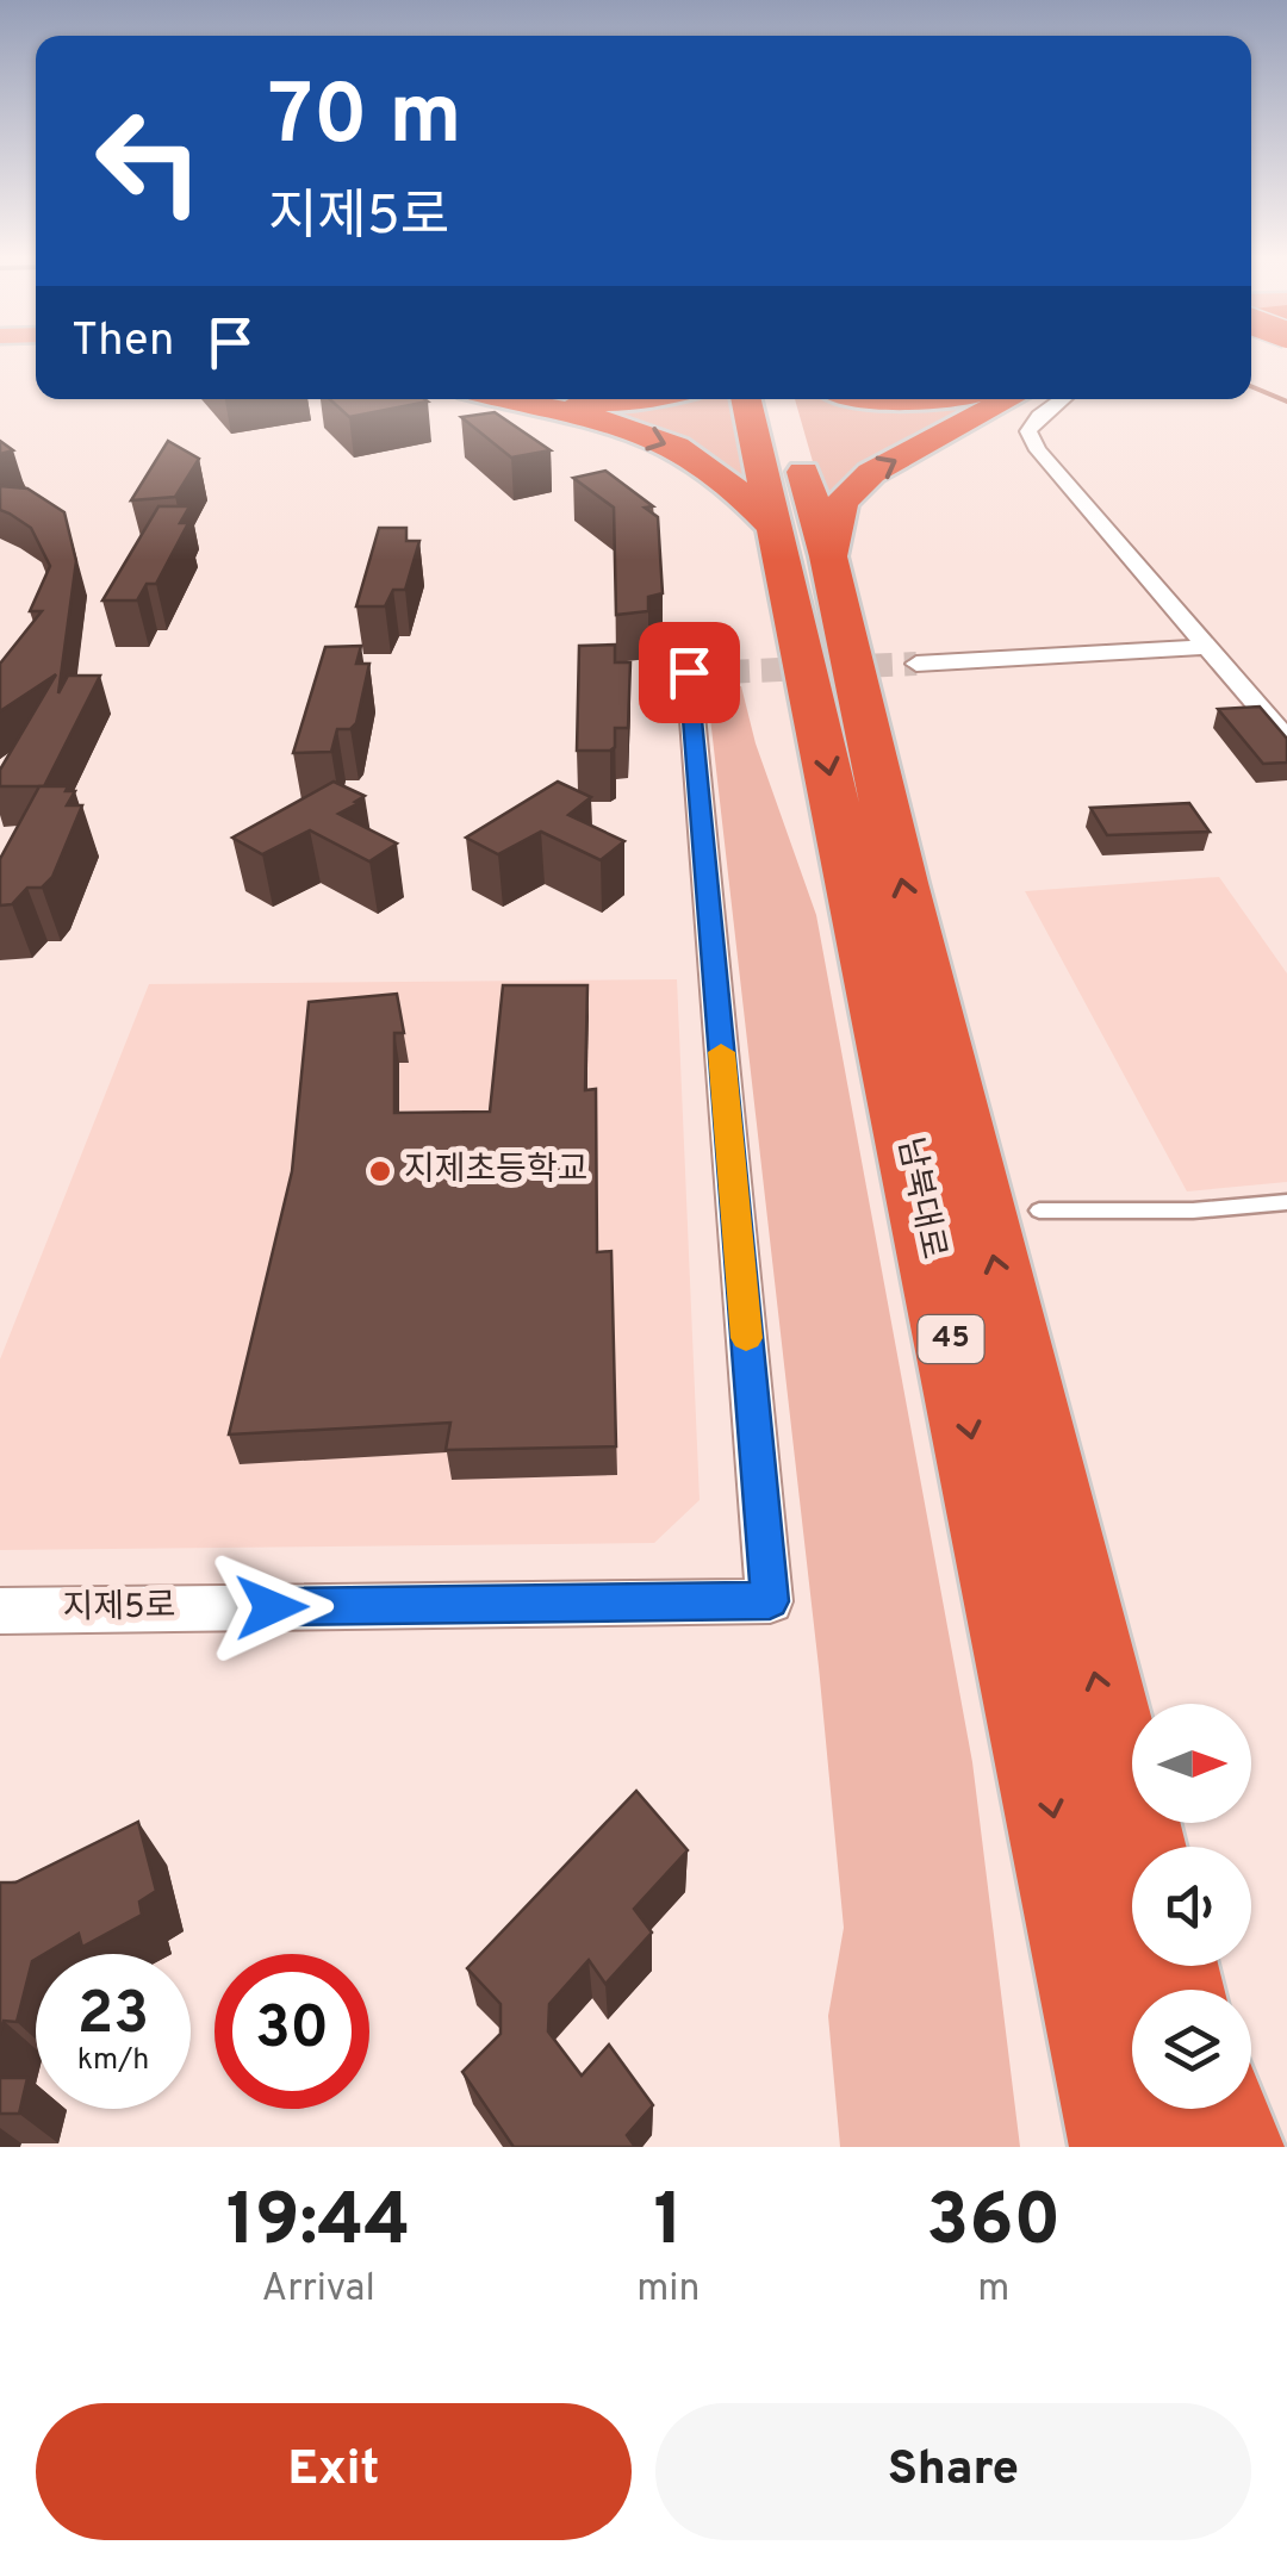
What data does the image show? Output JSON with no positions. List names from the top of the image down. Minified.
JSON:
{"streets":{"highway":["남북대로","45"],"street":["지제5로"]},"places":["지제초등학교"],"north":"right","page":{"turn":["70 m","지제5로"],"then":"Then","speed":"23 km/h","limit":"30","eta":["19:44","Arrival","1","min","360","m"],"buttons":["Exit","Share"]}}
